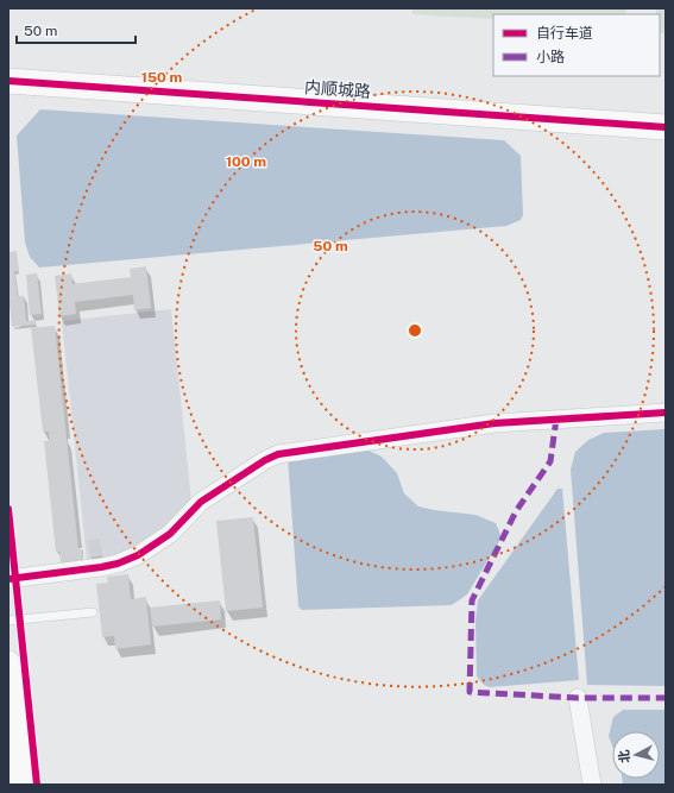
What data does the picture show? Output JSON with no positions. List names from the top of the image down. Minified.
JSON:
{"streets":{"street":["内顺城路"]},"legend":["自行车道","小路"],"scale_bar":"50 m","north":"left","rings":["150 m","100 m","50 m"]}
